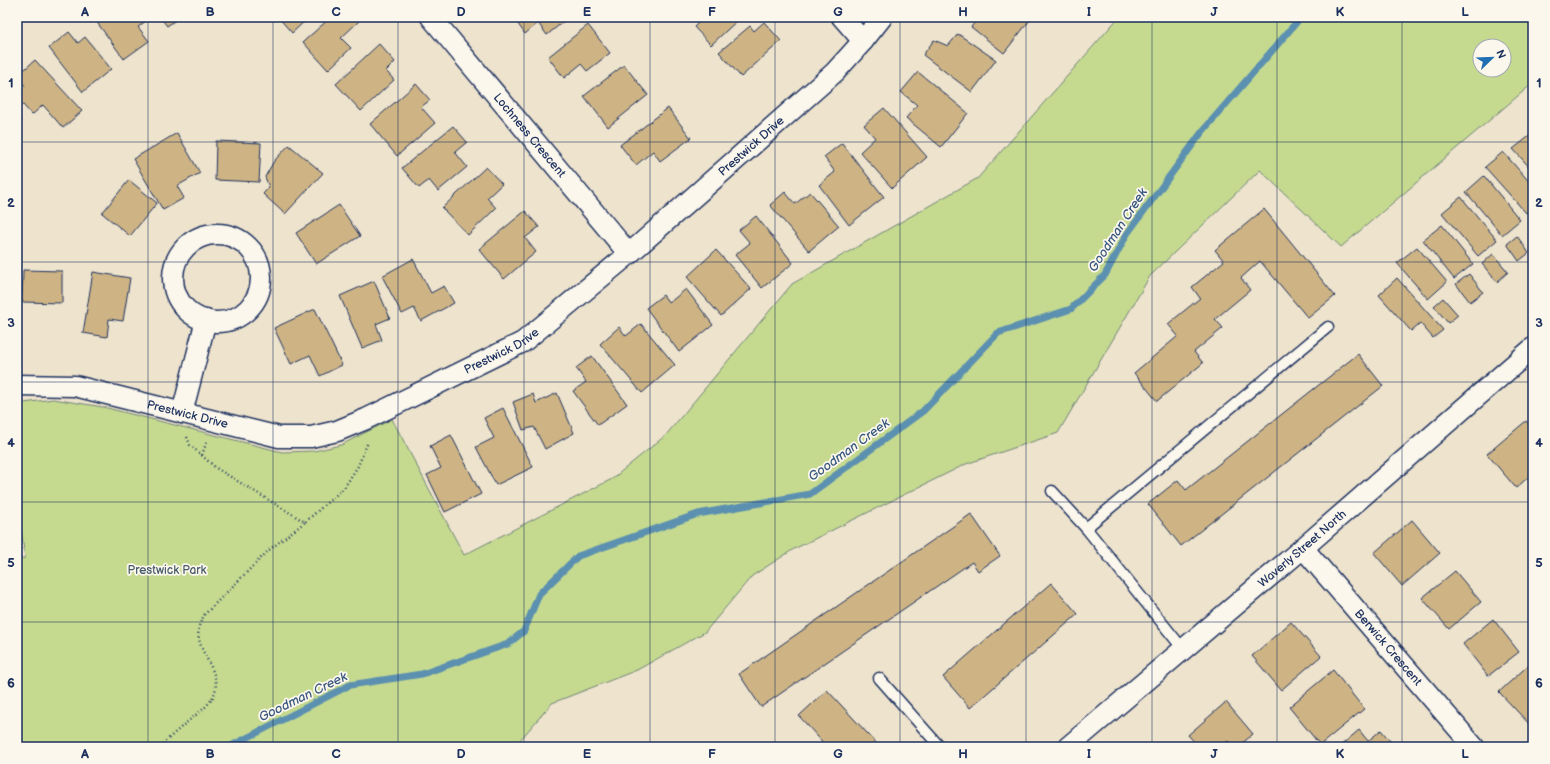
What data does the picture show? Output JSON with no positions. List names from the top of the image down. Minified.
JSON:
{"streets":{"street":["Lochness Crescent","Prestwick Drive","Waverly Street North","Berwick Crescent"]},"crossings":[["Lochness Crescent","Prestwick Drive"],["Waverly Street North","Berwick Crescent"]],"water":["Goodman Creek"],"parks":["Prestwick Park"],"north":"top right","grid":{"columns":["A","B","C","D","E","F","G","H","I","J","K","L"],"rows":["1","2","3","4","5","6"]}}
